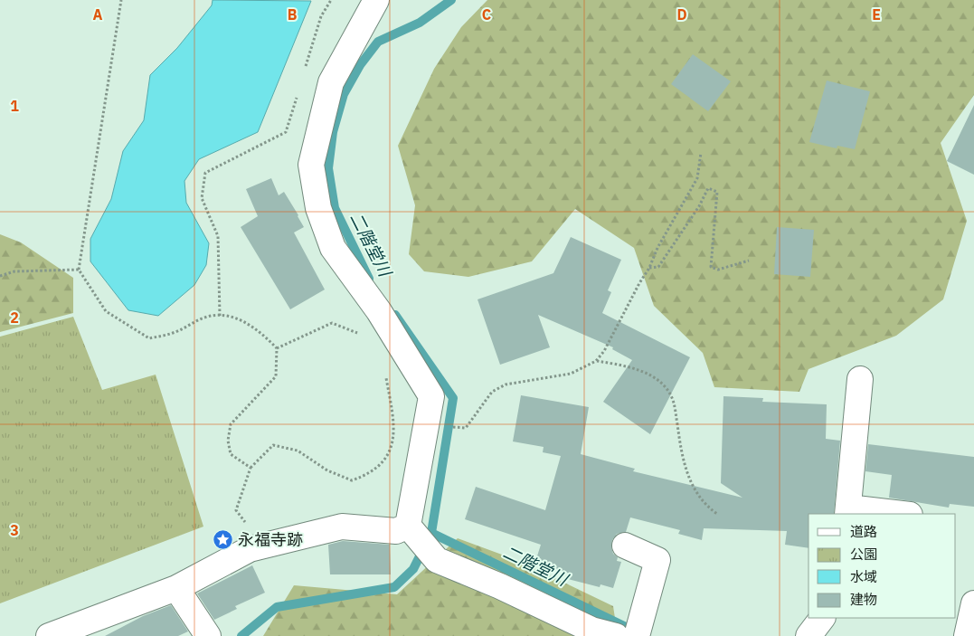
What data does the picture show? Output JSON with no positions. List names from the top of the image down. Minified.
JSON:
{"water":["二階堂川"],"places":{"place":["永福寺跡"]},"legend":["道路","公園","水域","建物"],"grid":{"columns":["A","B","C","D","E"],"rows":["1","2","3"]}}
